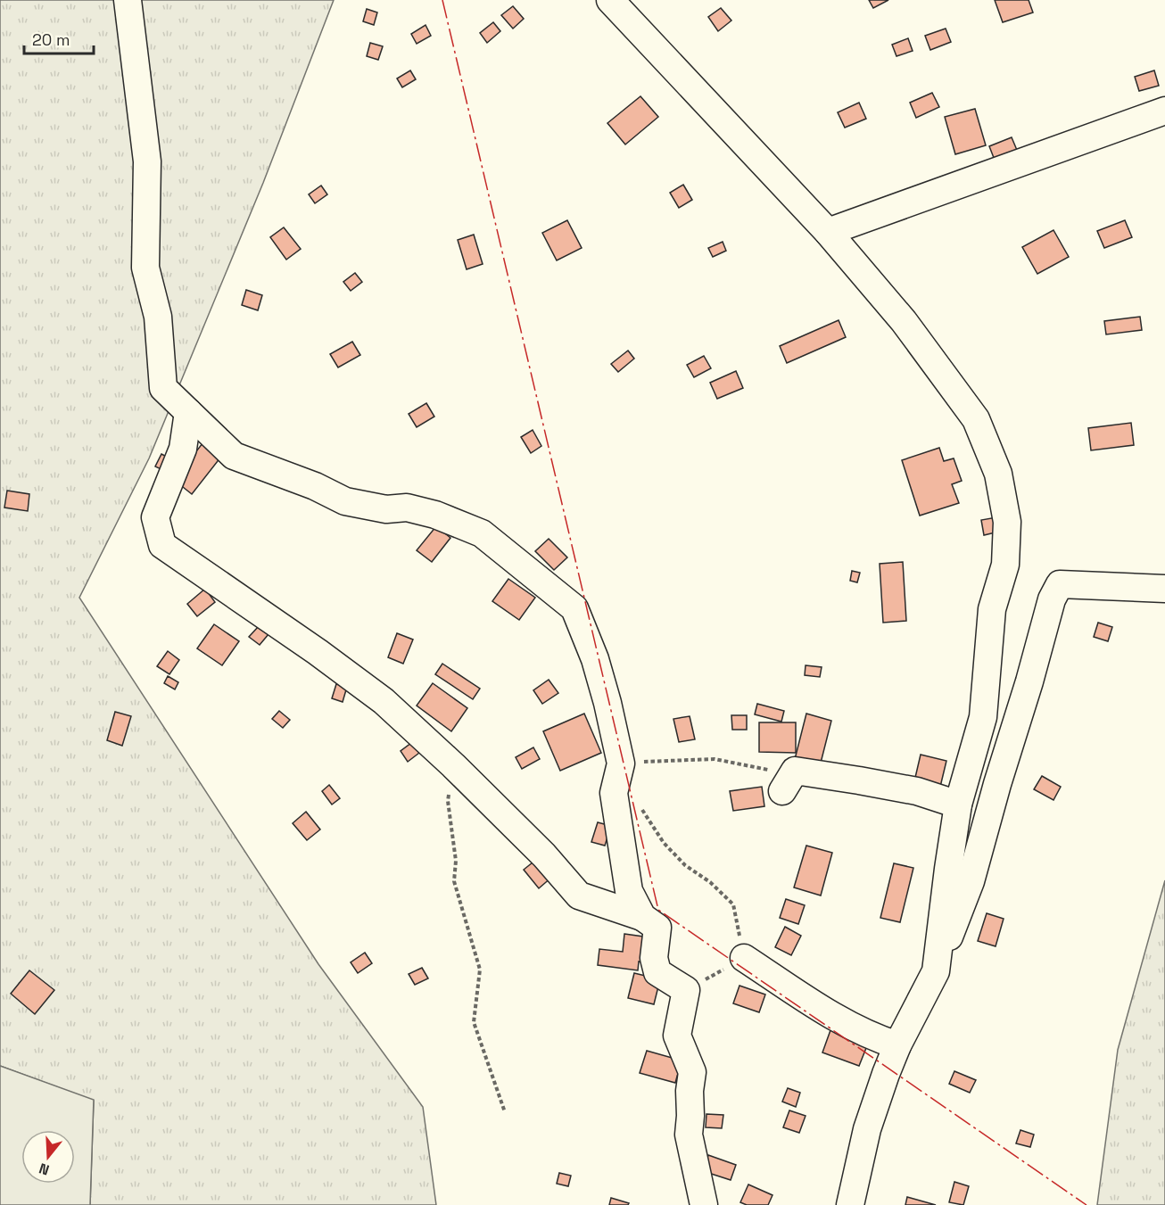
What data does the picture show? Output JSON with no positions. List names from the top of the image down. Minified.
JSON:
{"scale_bar":"20 m","north":"bottom"}
